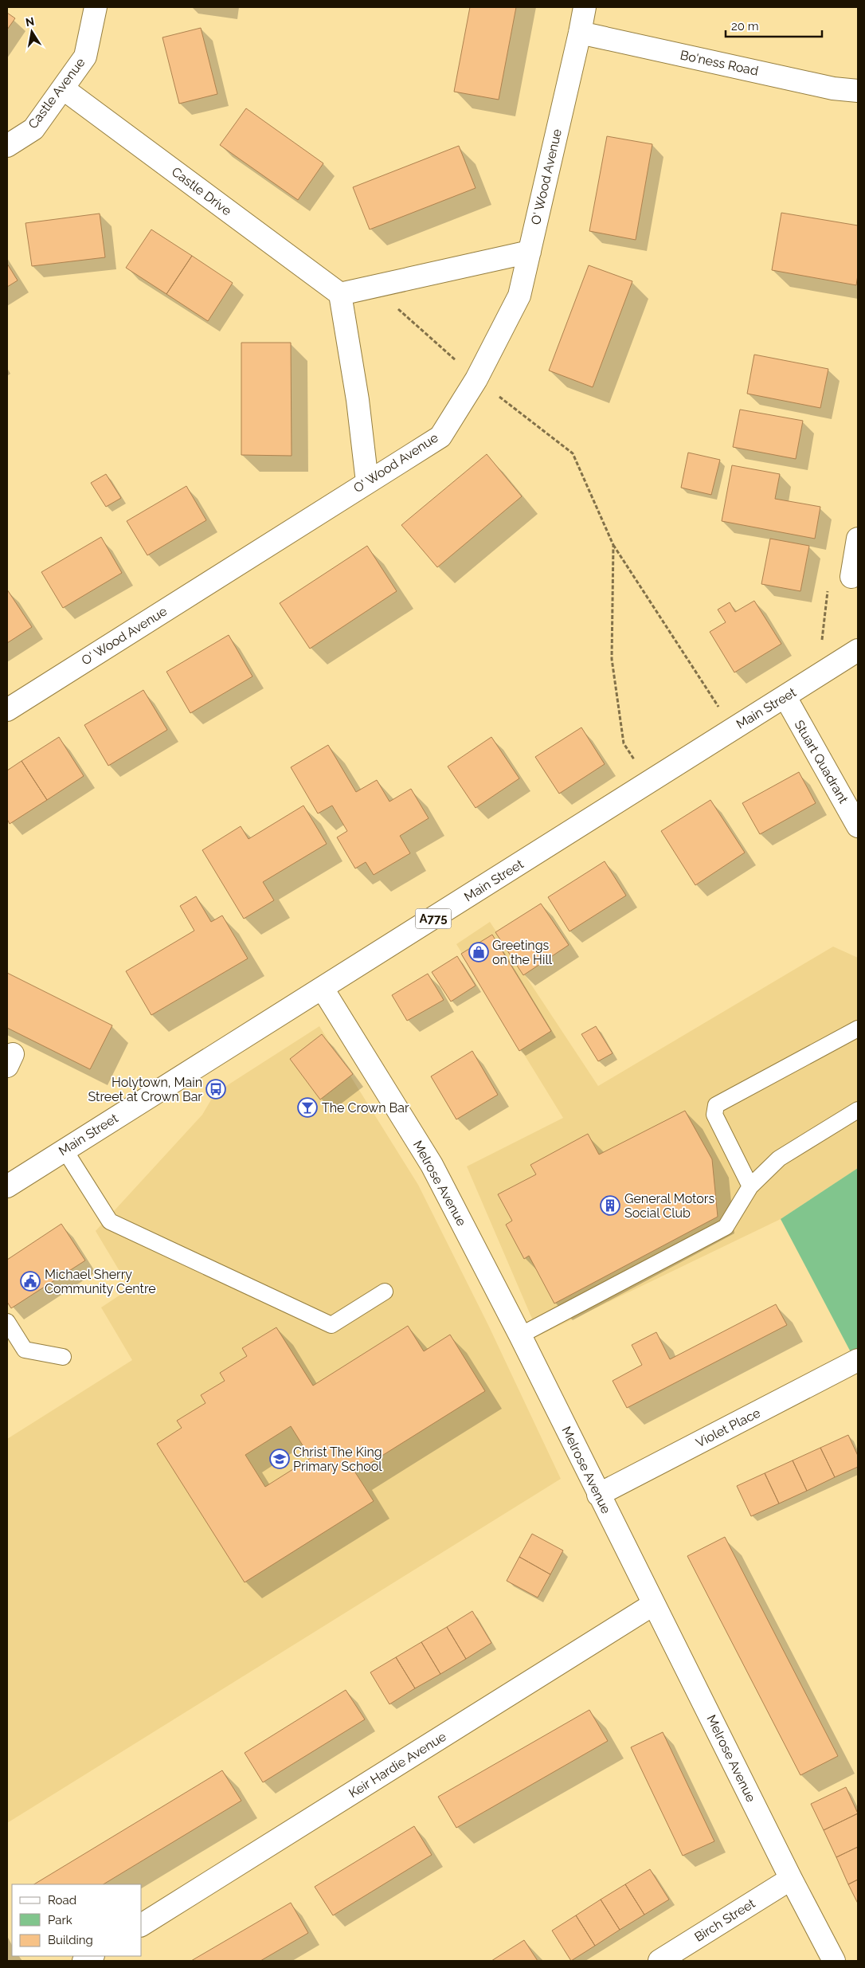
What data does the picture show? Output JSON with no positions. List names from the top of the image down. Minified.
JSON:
{"streets":{"street":["Bo'ness Road","Castle Avenue","O' Wood Avenue","Castle Drive","Main Street","Stuart Quadrant","A775","Melrose Avenue","Violet Place","Keir Hardie Avenue","Birch Street"]},"crossings":[["Bo'ness Road","O' Wood Avenue"],["Castle Avenue","Castle Drive"],["Main Street","Stuart Quadrant"],["Main Street","Melrose Avenue"],["Melrose Avenue","Violet Place"],["Melrose Avenue","Keir Hardie Avenue"],["Melrose Avenue","Birch Street"]],"places":{"shop":["Greetings on the Hill"],"bus stop":["Holytown, Main Street at Crown Bar"],"bar":["The Crown Bar"],"building":["General Motors Social Club"],"public building":["Michael Sherry Community Centre"],"school or university":["Christ The King Primary School"]},"legend":["Road","Park","Building"],"scale_bar":"20 m","north":"top"}
